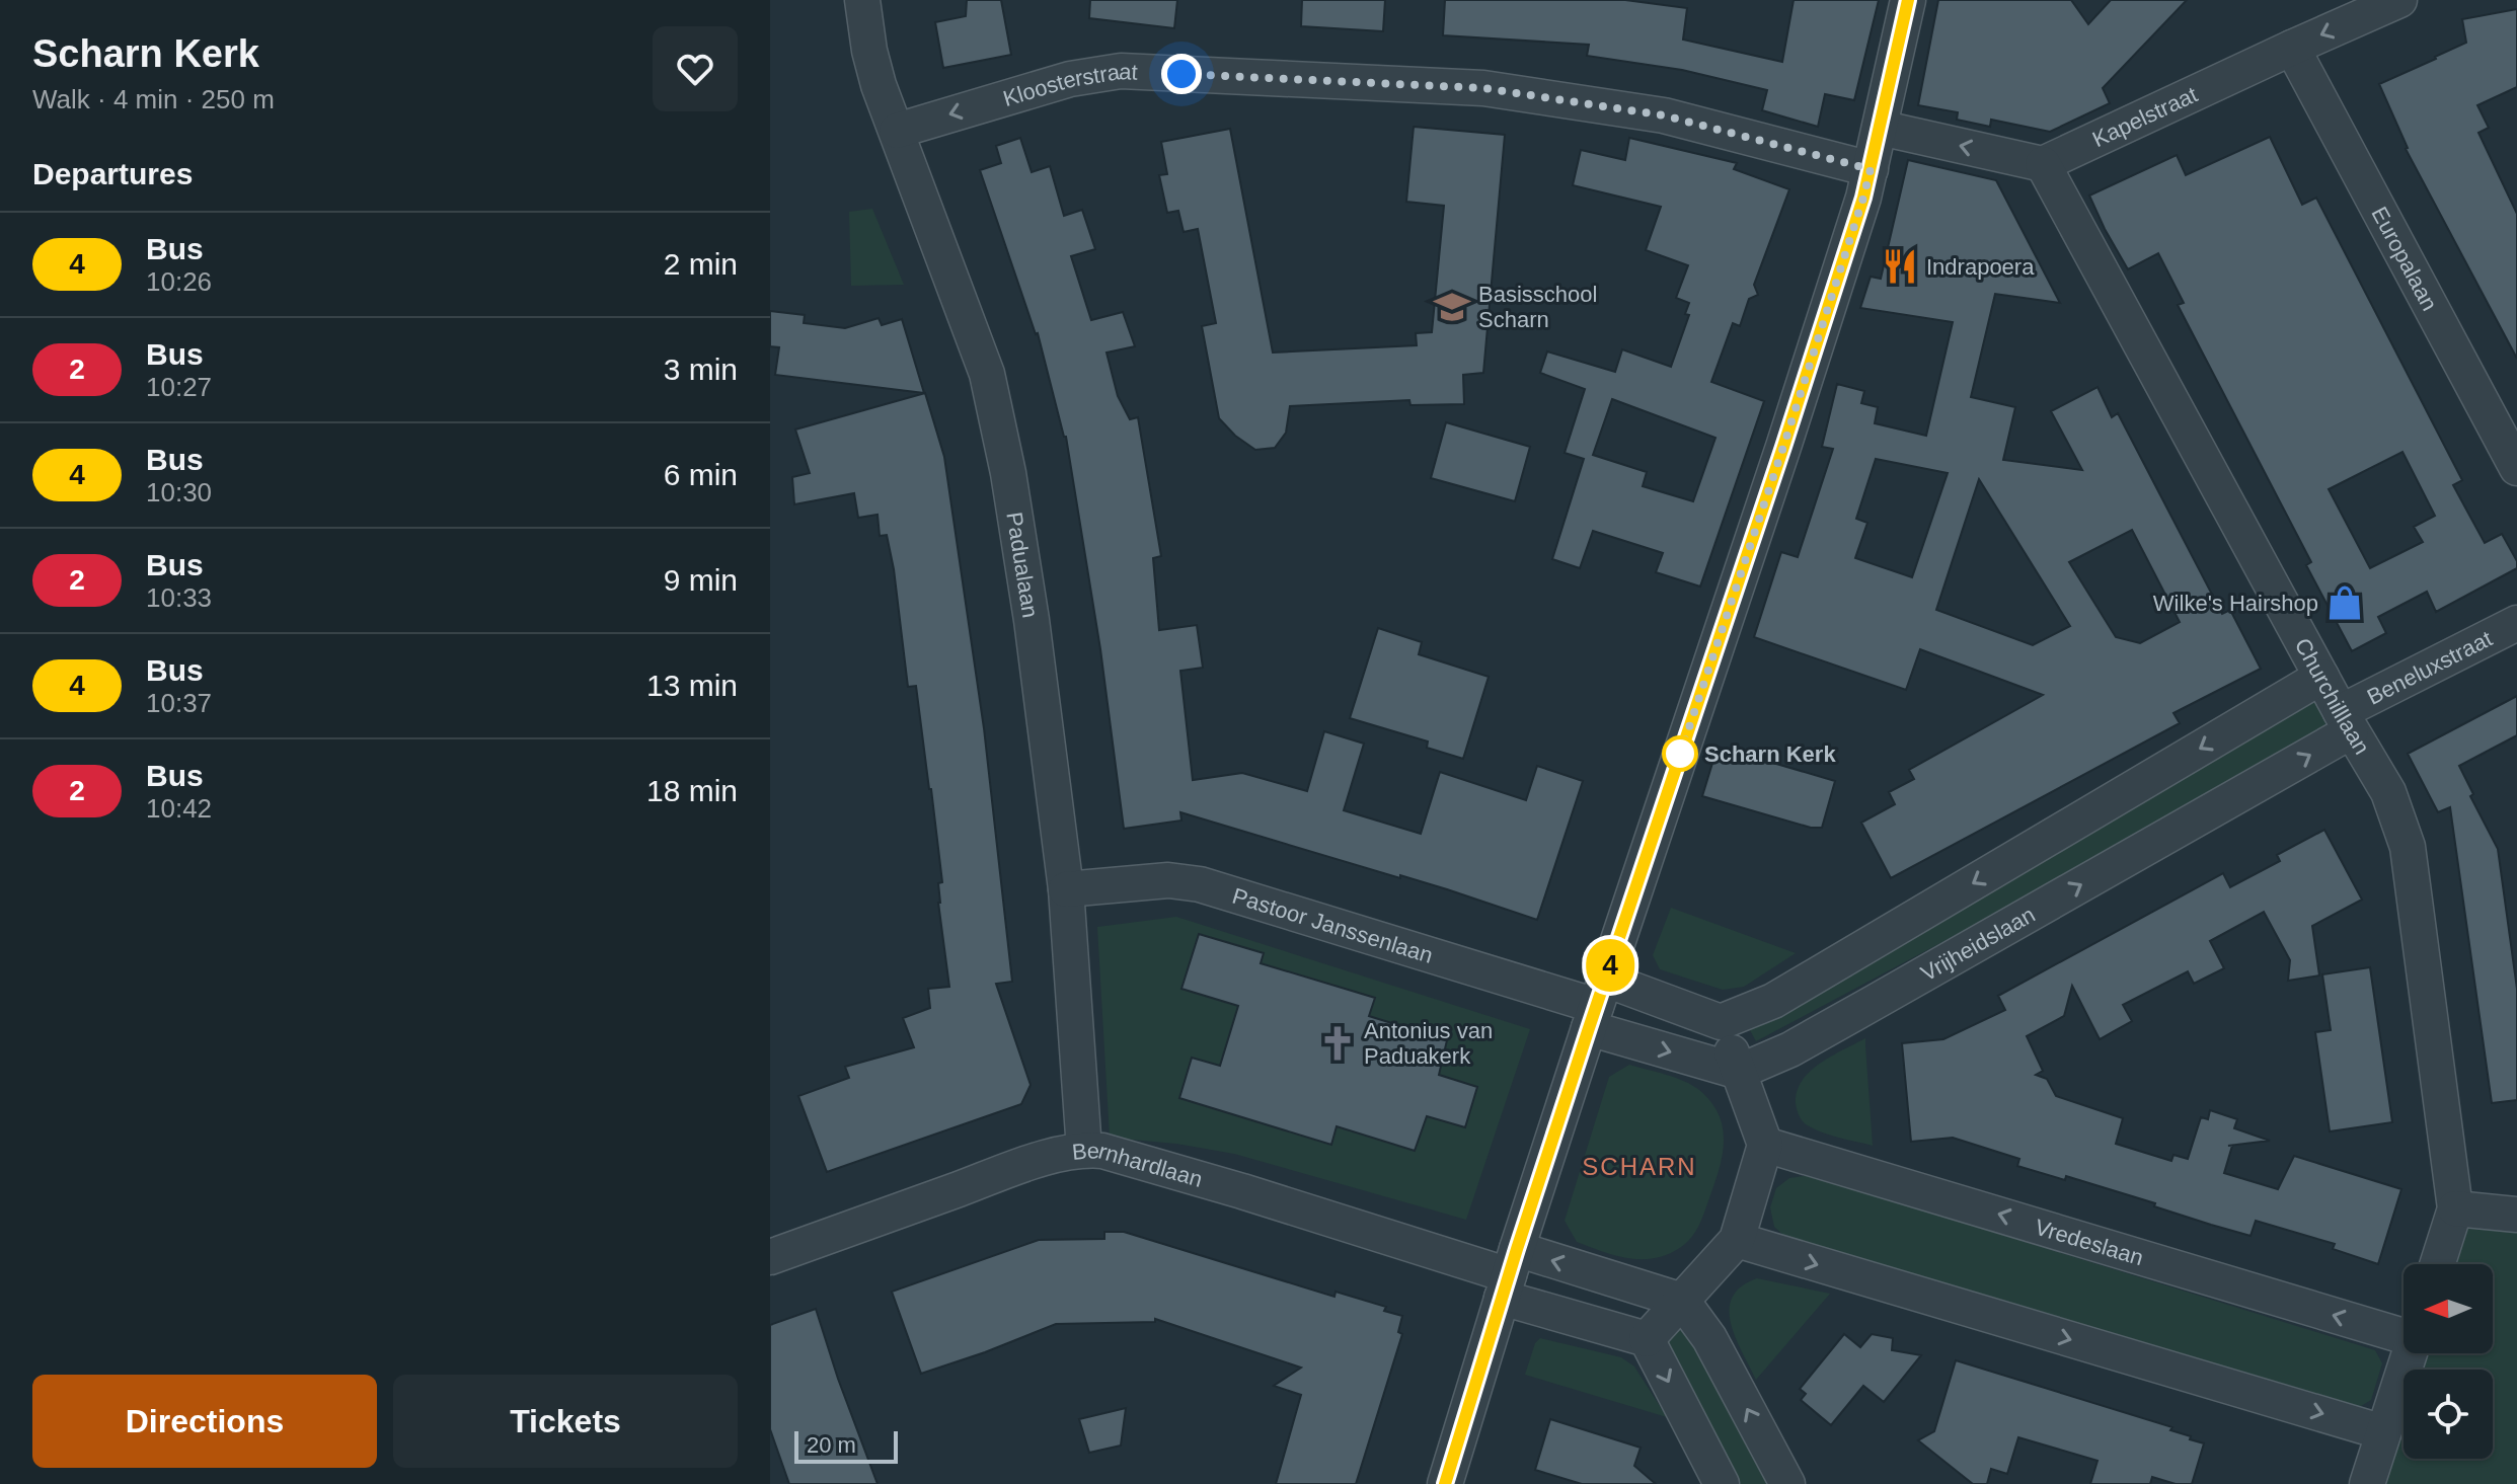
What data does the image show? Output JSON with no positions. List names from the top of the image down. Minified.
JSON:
{"streets":{"street":["Kloosterstraat","Kapelstraat","Europalaan","Padualaan","Beneluxstraat","Churchilllaan","Pastoor Janssenlaan","Vrijheidslaan","Bernhardlaan","Vredeslaan"]},"crossings":[["Kloosterstraat","Padualaan"],["Kapelstraat","Europalaan"],["Kapelstraat","Churchilllaan"],["Padualaan","Pastoor Janssenlaan"],["Padualaan","Bernhardlaan"],["Beneluxstraat","Churchilllaan"],["Beneluxstraat","Vrijheidslaan"],["Churchilllaan","Vrijheidslaan"]],"one_way":["Kloosterstraat"],"districts":["SCHARN"],"places":{"restaurant":["Indrapoera"],"school or university":["Basisschool Scharn"],"shop":["Wilke's Hairshop"],"other":["Scharn Kerk"],"church":["Antonius van Paduakerk"]},"lines":["bus line 4"],"scale_bar":"20 m","north":"left","page":{"heading":[["Scharn Kerk","Walk · 4 min · 250 m"],"Departures"],"on_map":"4","list":[{"mark":"4","name":"Bus","note":"10:26","value":"2 min"},{"mark":"2","name":"Bus","note":"10:27","value":"3 min"},{"mark":"4","name":"Bus","note":"10:30","value":"6 min"},{"mark":"2","name":"Bus","note":"10:33","value":"9 min"},{"mark":"4","name":"Bus","note":"10:37","value":"13 min"},{"mark":"2","name":"Bus","note":"10:42","value":"18 min"}],"buttons":["Directions","Tickets"],"scale":"20 m"}}
